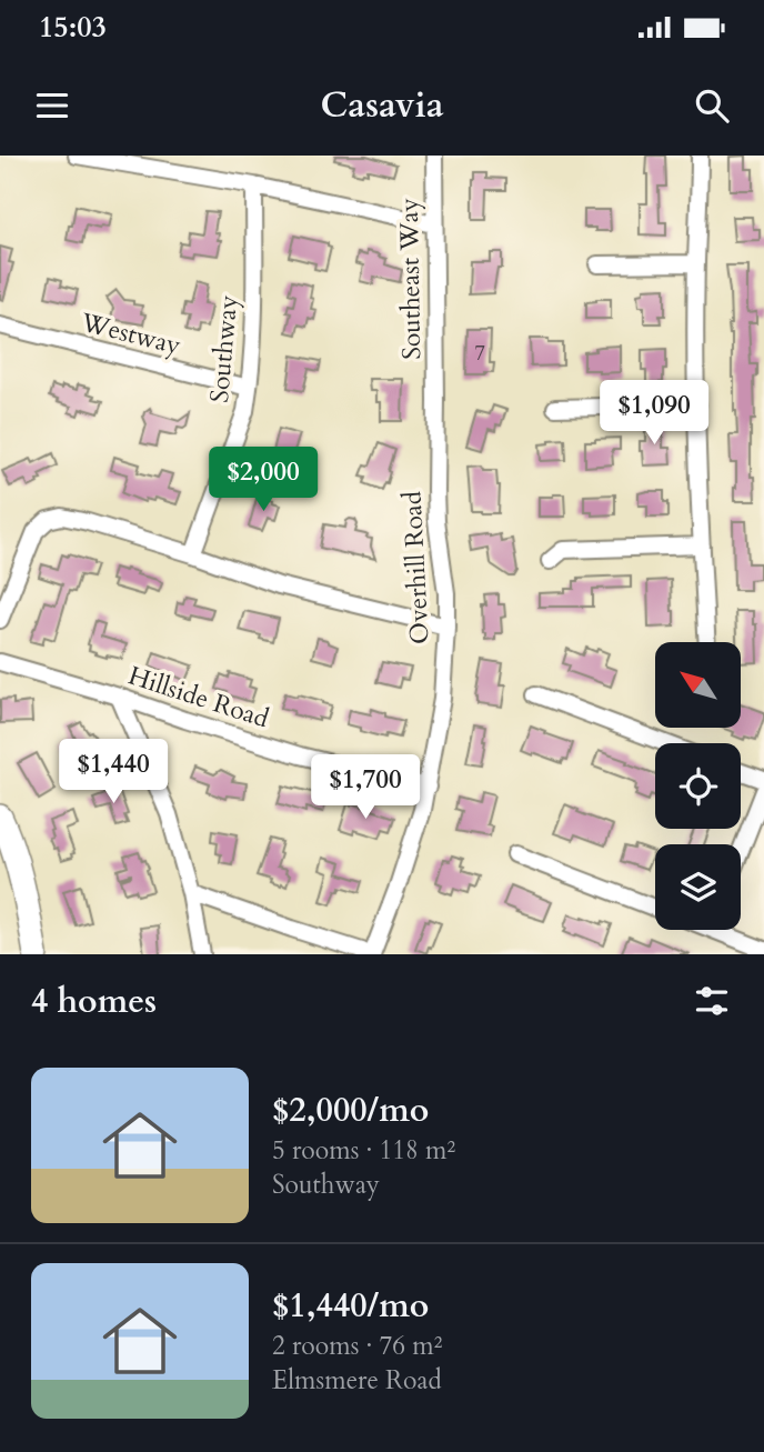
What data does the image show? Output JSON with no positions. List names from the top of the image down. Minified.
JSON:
{"streets":{"street":["Southeast Way","Westway","Southway","Overhill Road","Hillside Road"]},"crossings":[["Southeast Way","Overhill Road"],["Westway","Southway"],["Overhill Road","Hillside Road"]],"house_numbers":["7"],"north":"top left","page":{"status":"15:03","header":"Casavia","price":["$1,090","$2,000","$1,440","$1,700"],"heading":"4 homes","list":[{"name":"$2,000/mo","note":"5 rooms · 118 m² · Southway"},{"name":"$1,440/mo","note":"2 rooms · 76 m² · Elmsmere Road"}]}}
